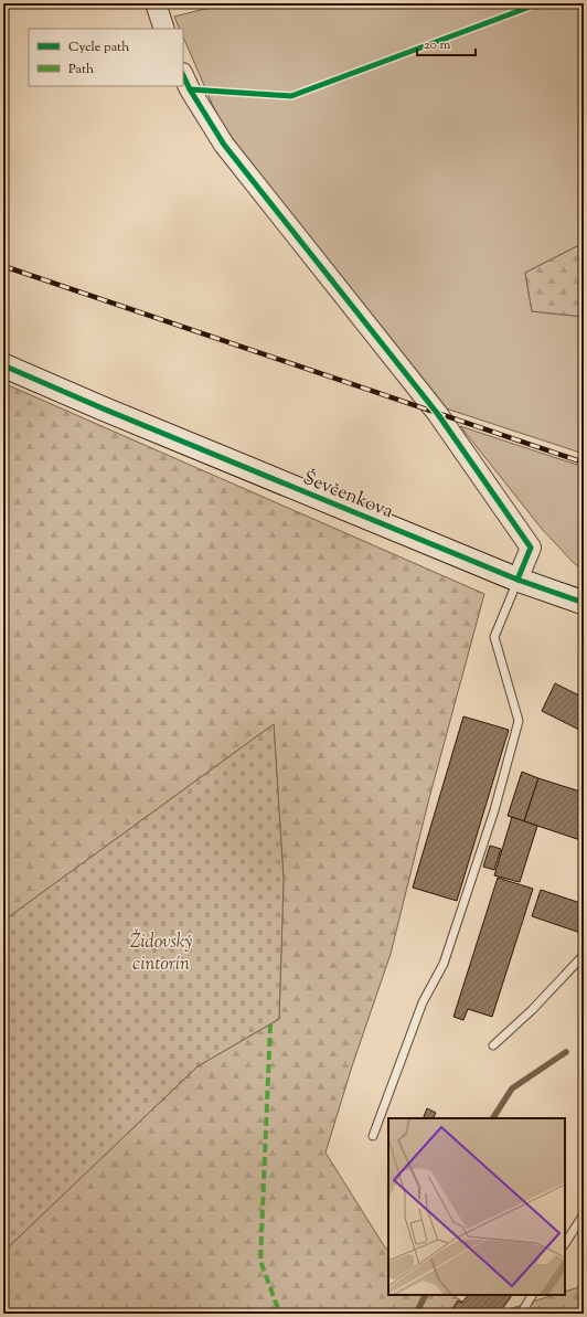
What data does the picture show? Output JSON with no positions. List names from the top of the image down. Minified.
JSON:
{"streets":{"main road":["Ševčenkova"]},"parks":["Židovský cintorín"],"legend":["Cycle path","Path"],"scale_bar":"20 m"}
